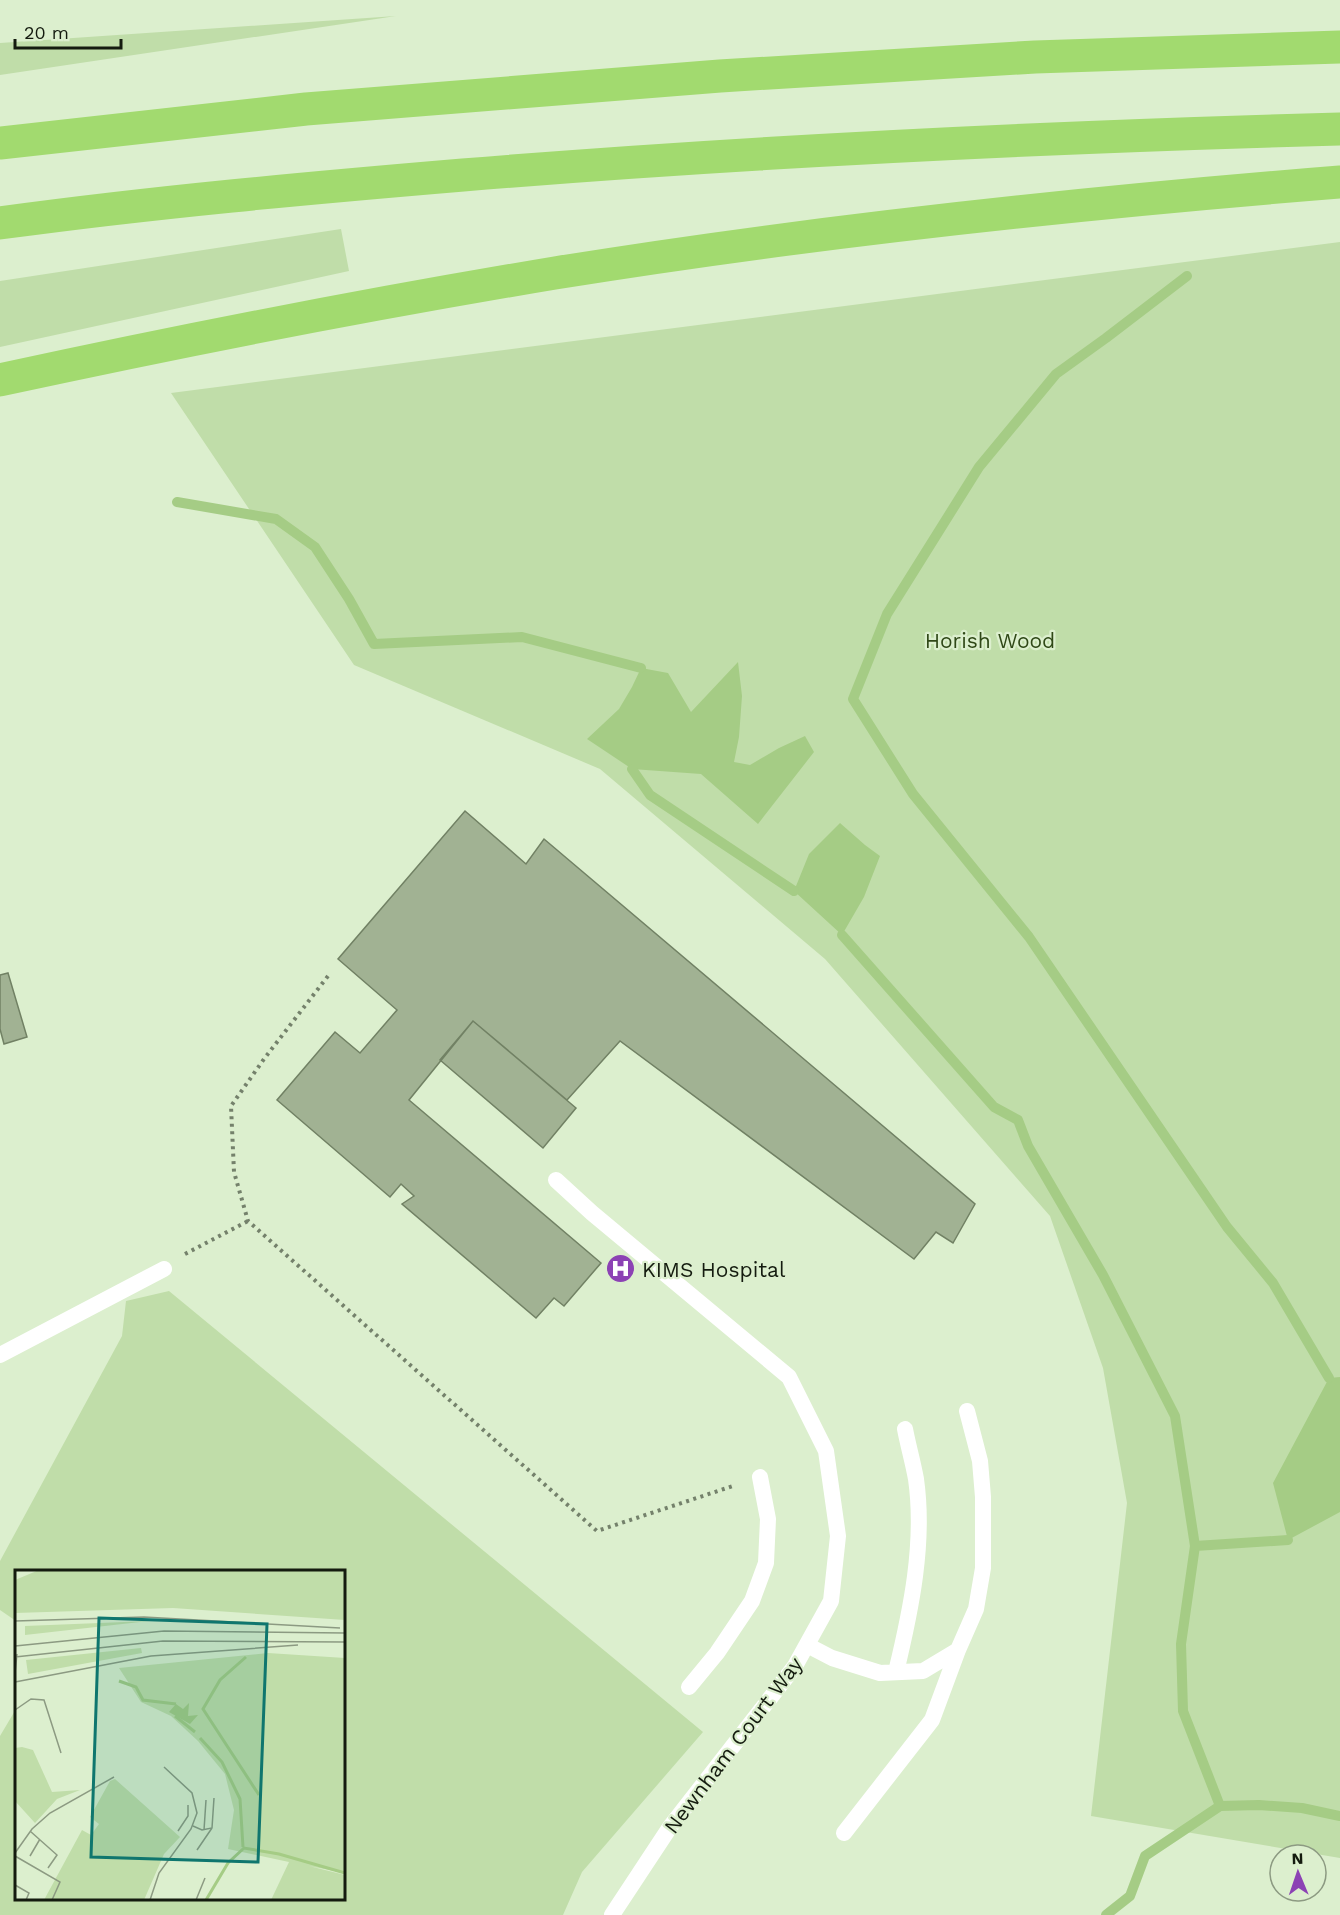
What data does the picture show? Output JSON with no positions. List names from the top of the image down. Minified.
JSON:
{"streets":{"lane":["Newnham Court Way"]},"parks":["Horish Wood"],"places":{"hospital":["KIMS Hospital"]},"scale_bar":"20 m","north":"top"}
